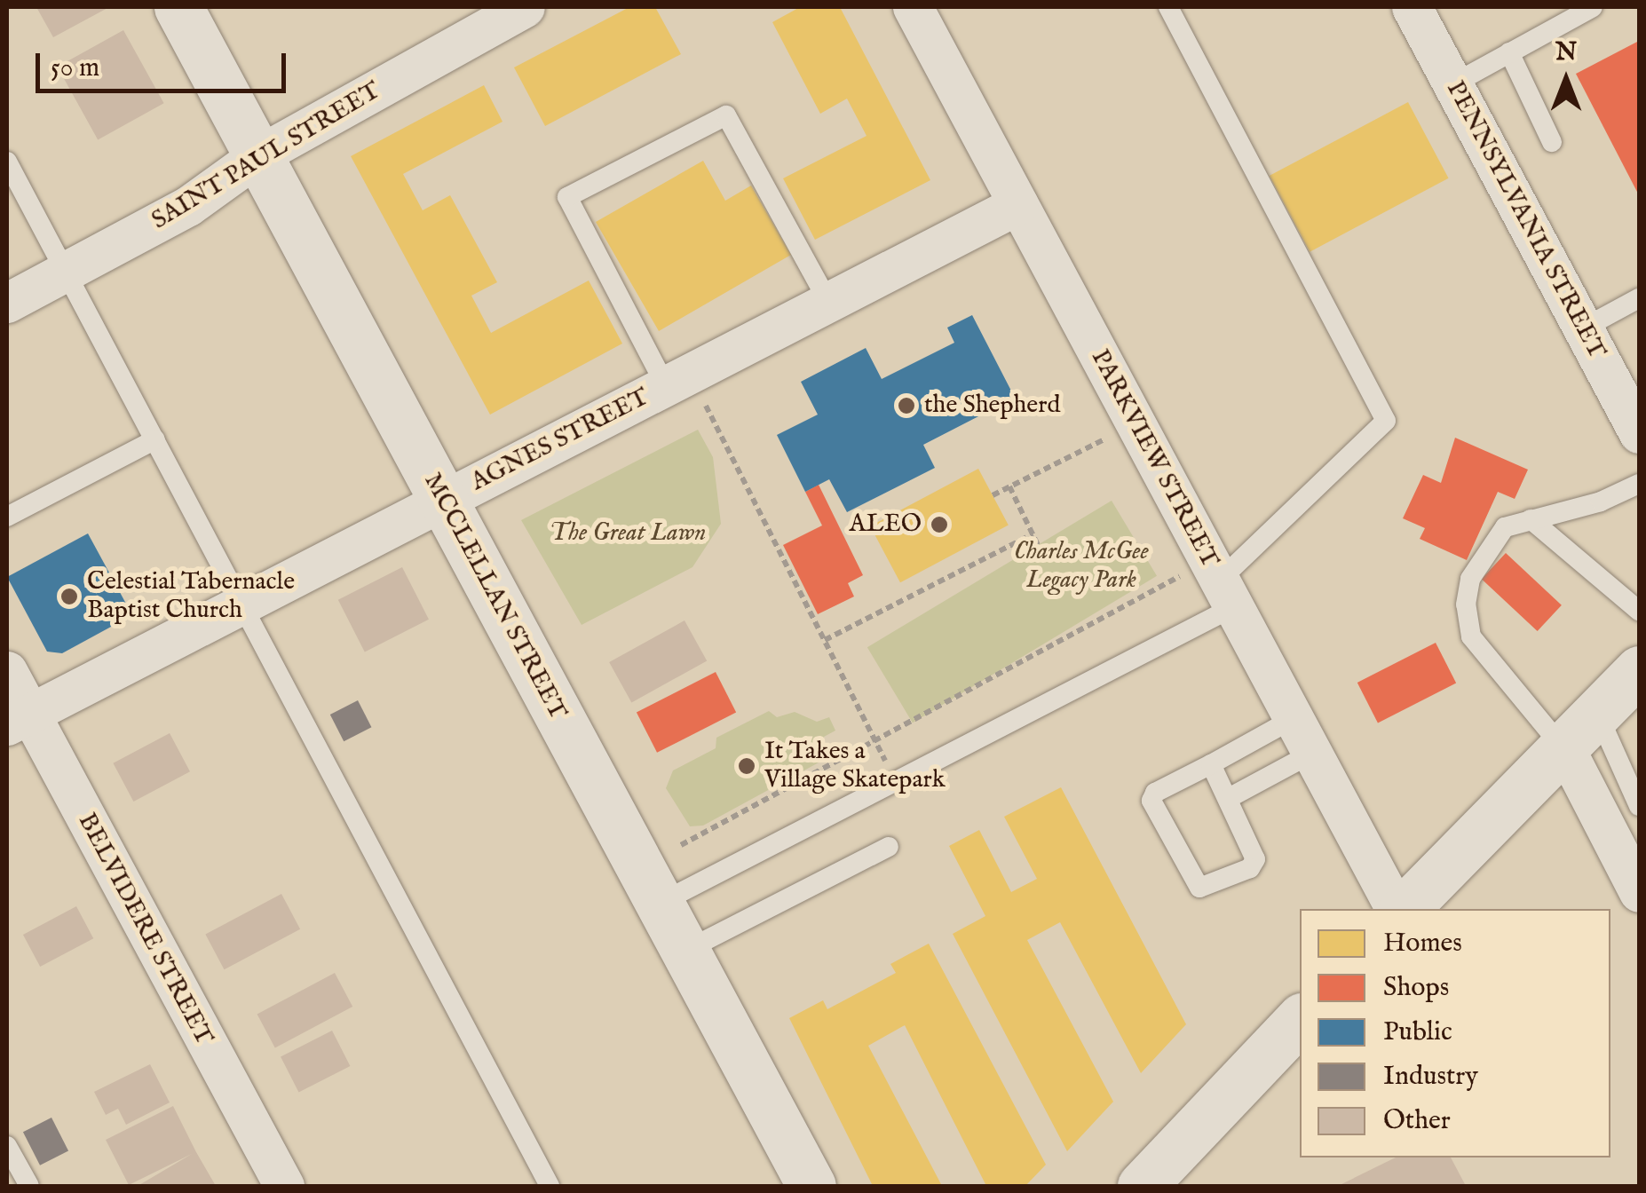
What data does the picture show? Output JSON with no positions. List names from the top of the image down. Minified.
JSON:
{"streets":{"street":["SAINT PAUL STREET","PENNSYLVANIA STREET","AGNES STREET","PARKVIEW STREET","MCCLELLAN STREET","BELVIDERE STREET"]},"crossings":[["SAINT PAUL STREET","MCCLELLAN STREET"],["AGNES STREET","PARKVIEW STREET"],["AGNES STREET","MCCLELLAN STREET"],["AGNES STREET","BELVIDERE STREET"]],"parks":["The Great Lawn","Charles McGee Legacy Park"],"places":["the Shepherd","ALEO","Celestial Tabernacle Baptist Church","It Takes a Village Skatepark"],"legend":["Homes","Shops","Public","Industry","Other"],"scale_bar":"50 m","north":"top"}
